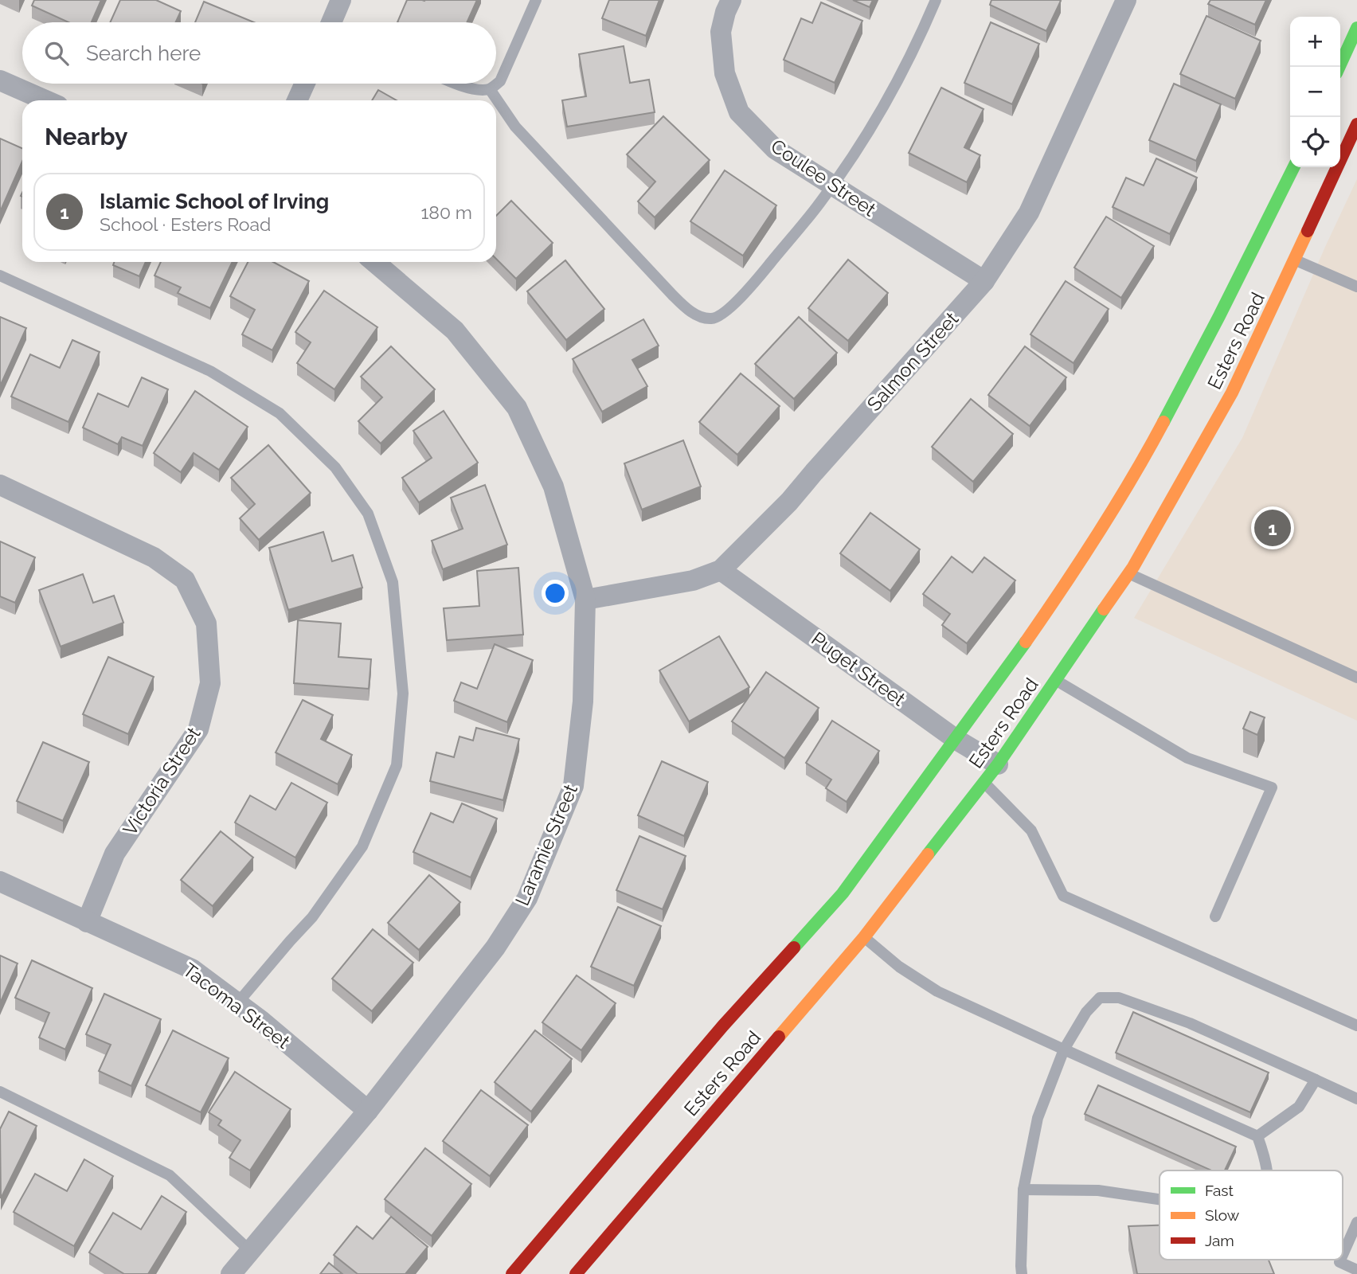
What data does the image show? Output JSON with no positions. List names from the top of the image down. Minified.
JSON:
{"streets":{"main road":["Esters Road"],"street":["Coulee Street","Salmon Street","Puget Street","Victoria Street","Laramie Street","Tacoma Street"]},"crossings":[["Coulee Street","Salmon Street"],["Esters Road","Puget Street"],["Salmon Street","Puget Street"],["Salmon Street","Laramie Street"],["Victoria Street","Tacoma Street"],["Laramie Street","Tacoma Street"]],"legend":["Fast","Slow","Jam"],"page":{"map_buttons":["+","−"],"search":"Search here","heading":"Nearby","list":[{"mark":"1","name":"Islamic School of Irving","note":"School · Esters Road","value":"180 m"}],"pins":"1"}}
